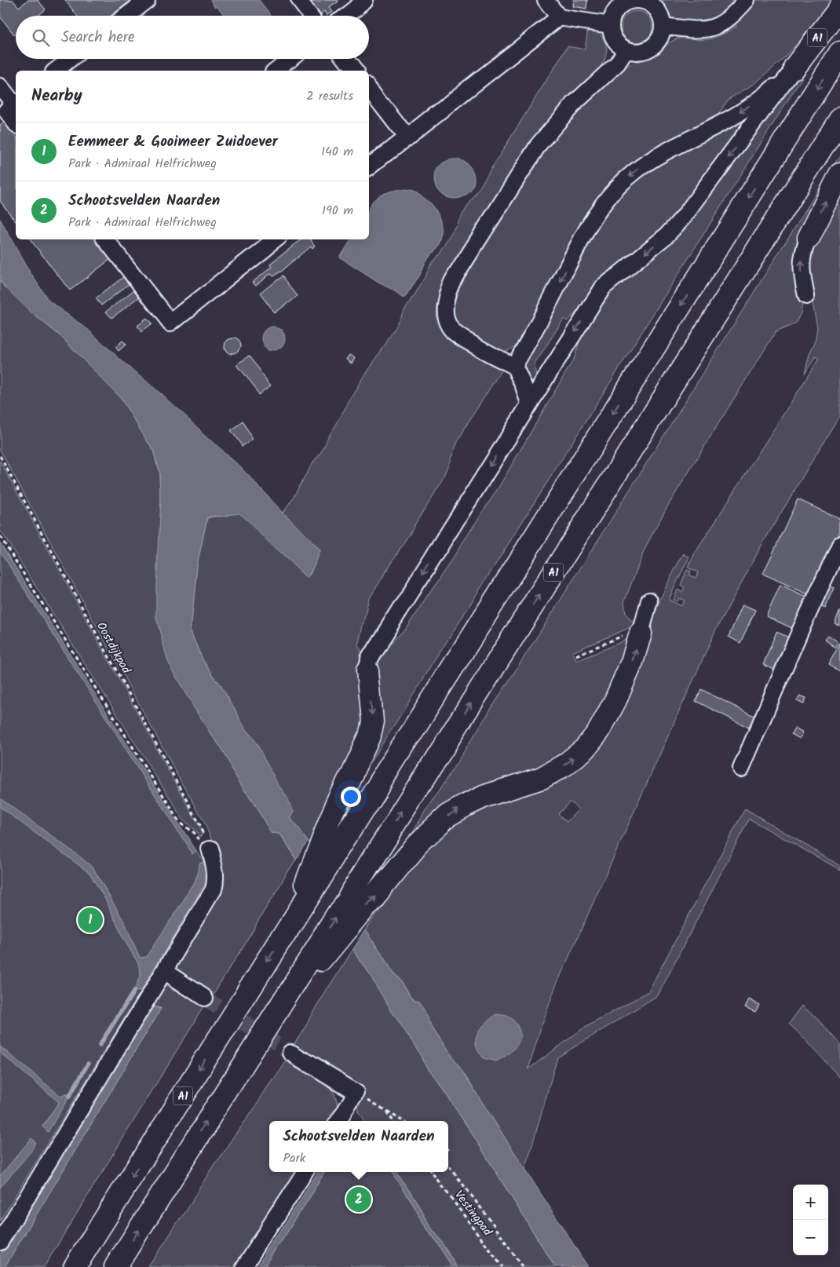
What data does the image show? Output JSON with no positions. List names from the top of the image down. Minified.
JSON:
{"streets":{"highway":["A1"],"path":["Oostdijkpad","Vestingpad"]},"page":{"search":"Search here","heading":["Nearby","2 results"],"list":[{"mark":"1","name":"Eemmeer & Gooimeer Zuidoever","note":"Park · Admiraal Helfrichweg","value":"140 m"},{"mark":"2","name":"Schootsvelden Naarden","note":"Park · Admiraal Helfrichweg","value":"190 m"}],"pins":["1","2"],"popup":["Schootsvelden Naarden","Park"],"map_buttons":["+","−"]}}
